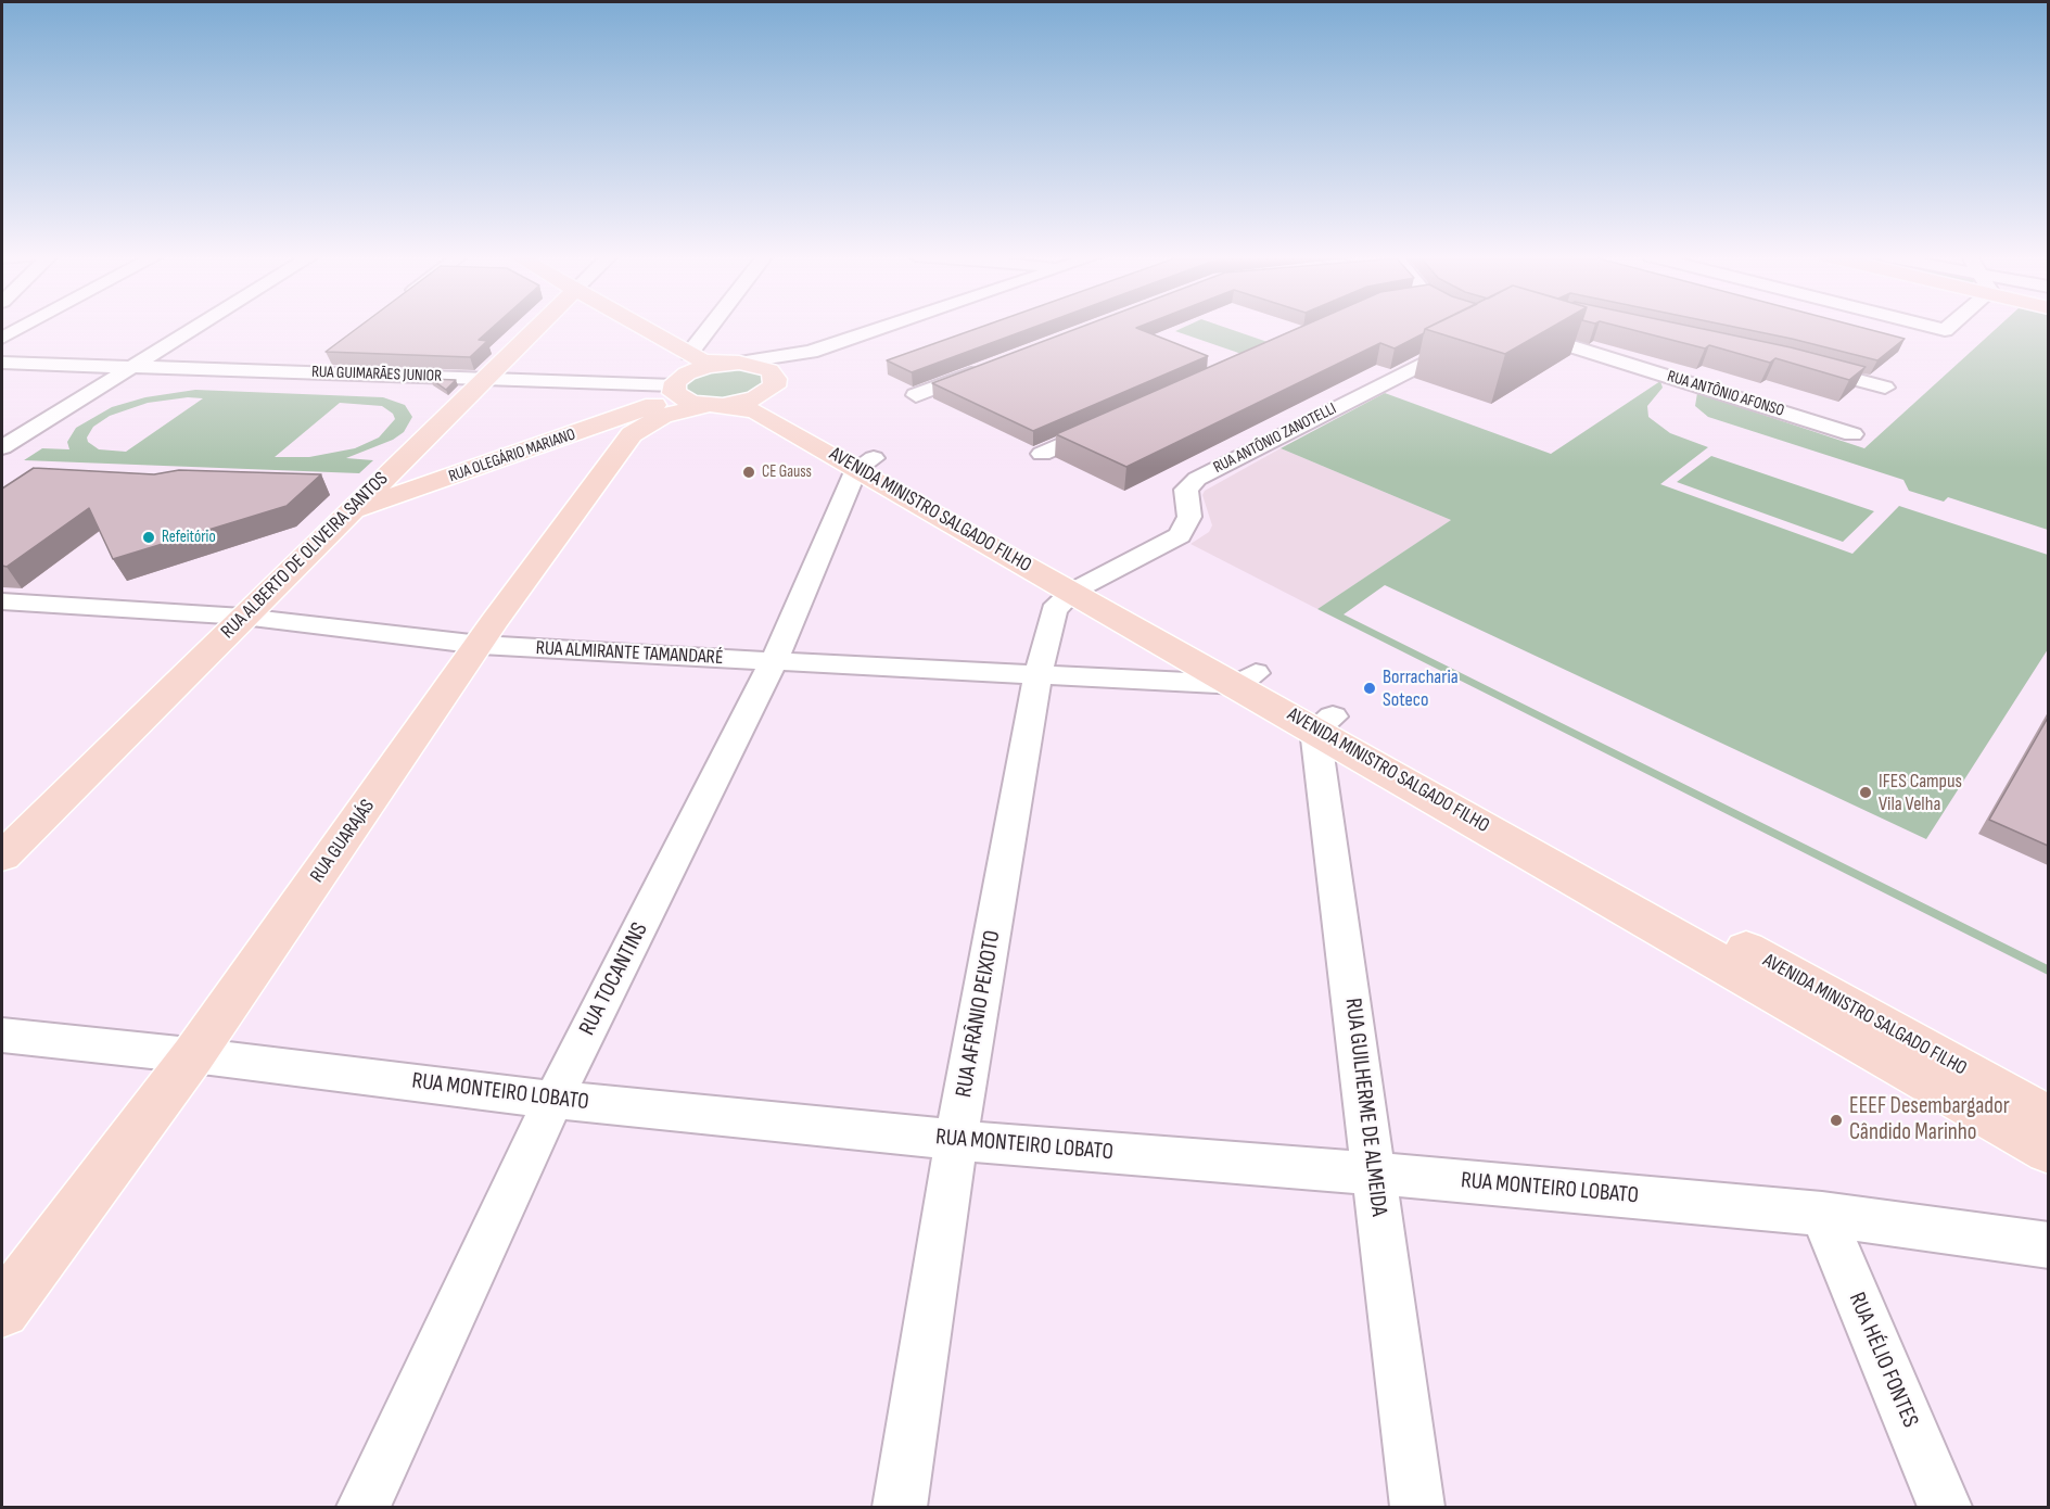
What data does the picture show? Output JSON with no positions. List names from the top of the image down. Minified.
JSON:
{"streets":{"main road":["RUA OLEGÁRIO MARIANO","AVENIDA MINISTRO SALGADO FILHO","RUA ALBERTO DE OLIVEIRA SANTOS","RUA GUARAJÁS"],"street":["RUA GUIMARÃES JUNIOR","RUA ANTÔNIO AFONSO","RUA ANTÔNIO ZANOTELLI","RUA ALMIRANTE TAMANDARÉ","RUA TOCANTINS","RUA AFRÂNIO PEIXOTO","RUA MONTEIRO LOBATO","RUA GUILHERME DE ALMEIDA","RUA HÉLIO FONTES"]},"crossings":[["RUA GUIMARÃES JUNIOR","RUA OLEGÁRIO MARIANO"],["RUA GUIMARÃES JUNIOR","RUA ALBERTO DE OLIVEIRA SANTOS"],["RUA ANTÔNIO ZANOTELLI","AVENIDA MINISTRO SALGADO FILHO"],["RUA ANTÔNIO ZANOTELLI","RUA AFRÂNIO PEIXOTO"],["RUA OLEGÁRIO MARIANO","RUA ALBERTO DE OLIVEIRA SANTOS"],["RUA OLEGÁRIO MARIANO","RUA GUARAJÁS"],["AVENIDA MINISTRO SALGADO FILHO","RUA ALMIRANTE TAMANDARÉ"],["AVENIDA MINISTRO SALGADO FILHO","RUA GUARAJÁS"],["AVENIDA MINISTRO SALGADO FILHO","RUA TOCANTINS"],["AVENIDA MINISTRO SALGADO FILHO","RUA AFRÂNIO PEIXOTO"],["AVENIDA MINISTRO SALGADO FILHO","RUA GUILHERME DE ALMEIDA"],["RUA ALBERTO DE OLIVEIRA SANTOS","RUA ALMIRANTE TAMANDARÉ"],["RUA ALMIRANTE TAMANDARÉ","RUA GUARAJÁS"],["RUA ALMIRANTE TAMANDARÉ","RUA TOCANTINS"],["RUA ALMIRANTE TAMANDARÉ","RUA AFRÂNIO PEIXOTO"],["RUA GUARAJÁS","RUA MONTEIRO LOBATO"],["RUA TOCANTINS","RUA MONTEIRO LOBATO"],["RUA AFRÂNIO PEIXOTO","RUA MONTEIRO LOBATO"],["RUA MONTEIRO LOBATO","RUA GUILHERME DE ALMEIDA"],["RUA MONTEIRO LOBATO","RUA HÉLIO FONTES"]],"places":["CE Gauss","Refeitório","Borracharia Soteco","IFES Campus Vila Velha","EEEF Desembargador Cândido Marinho"]}
